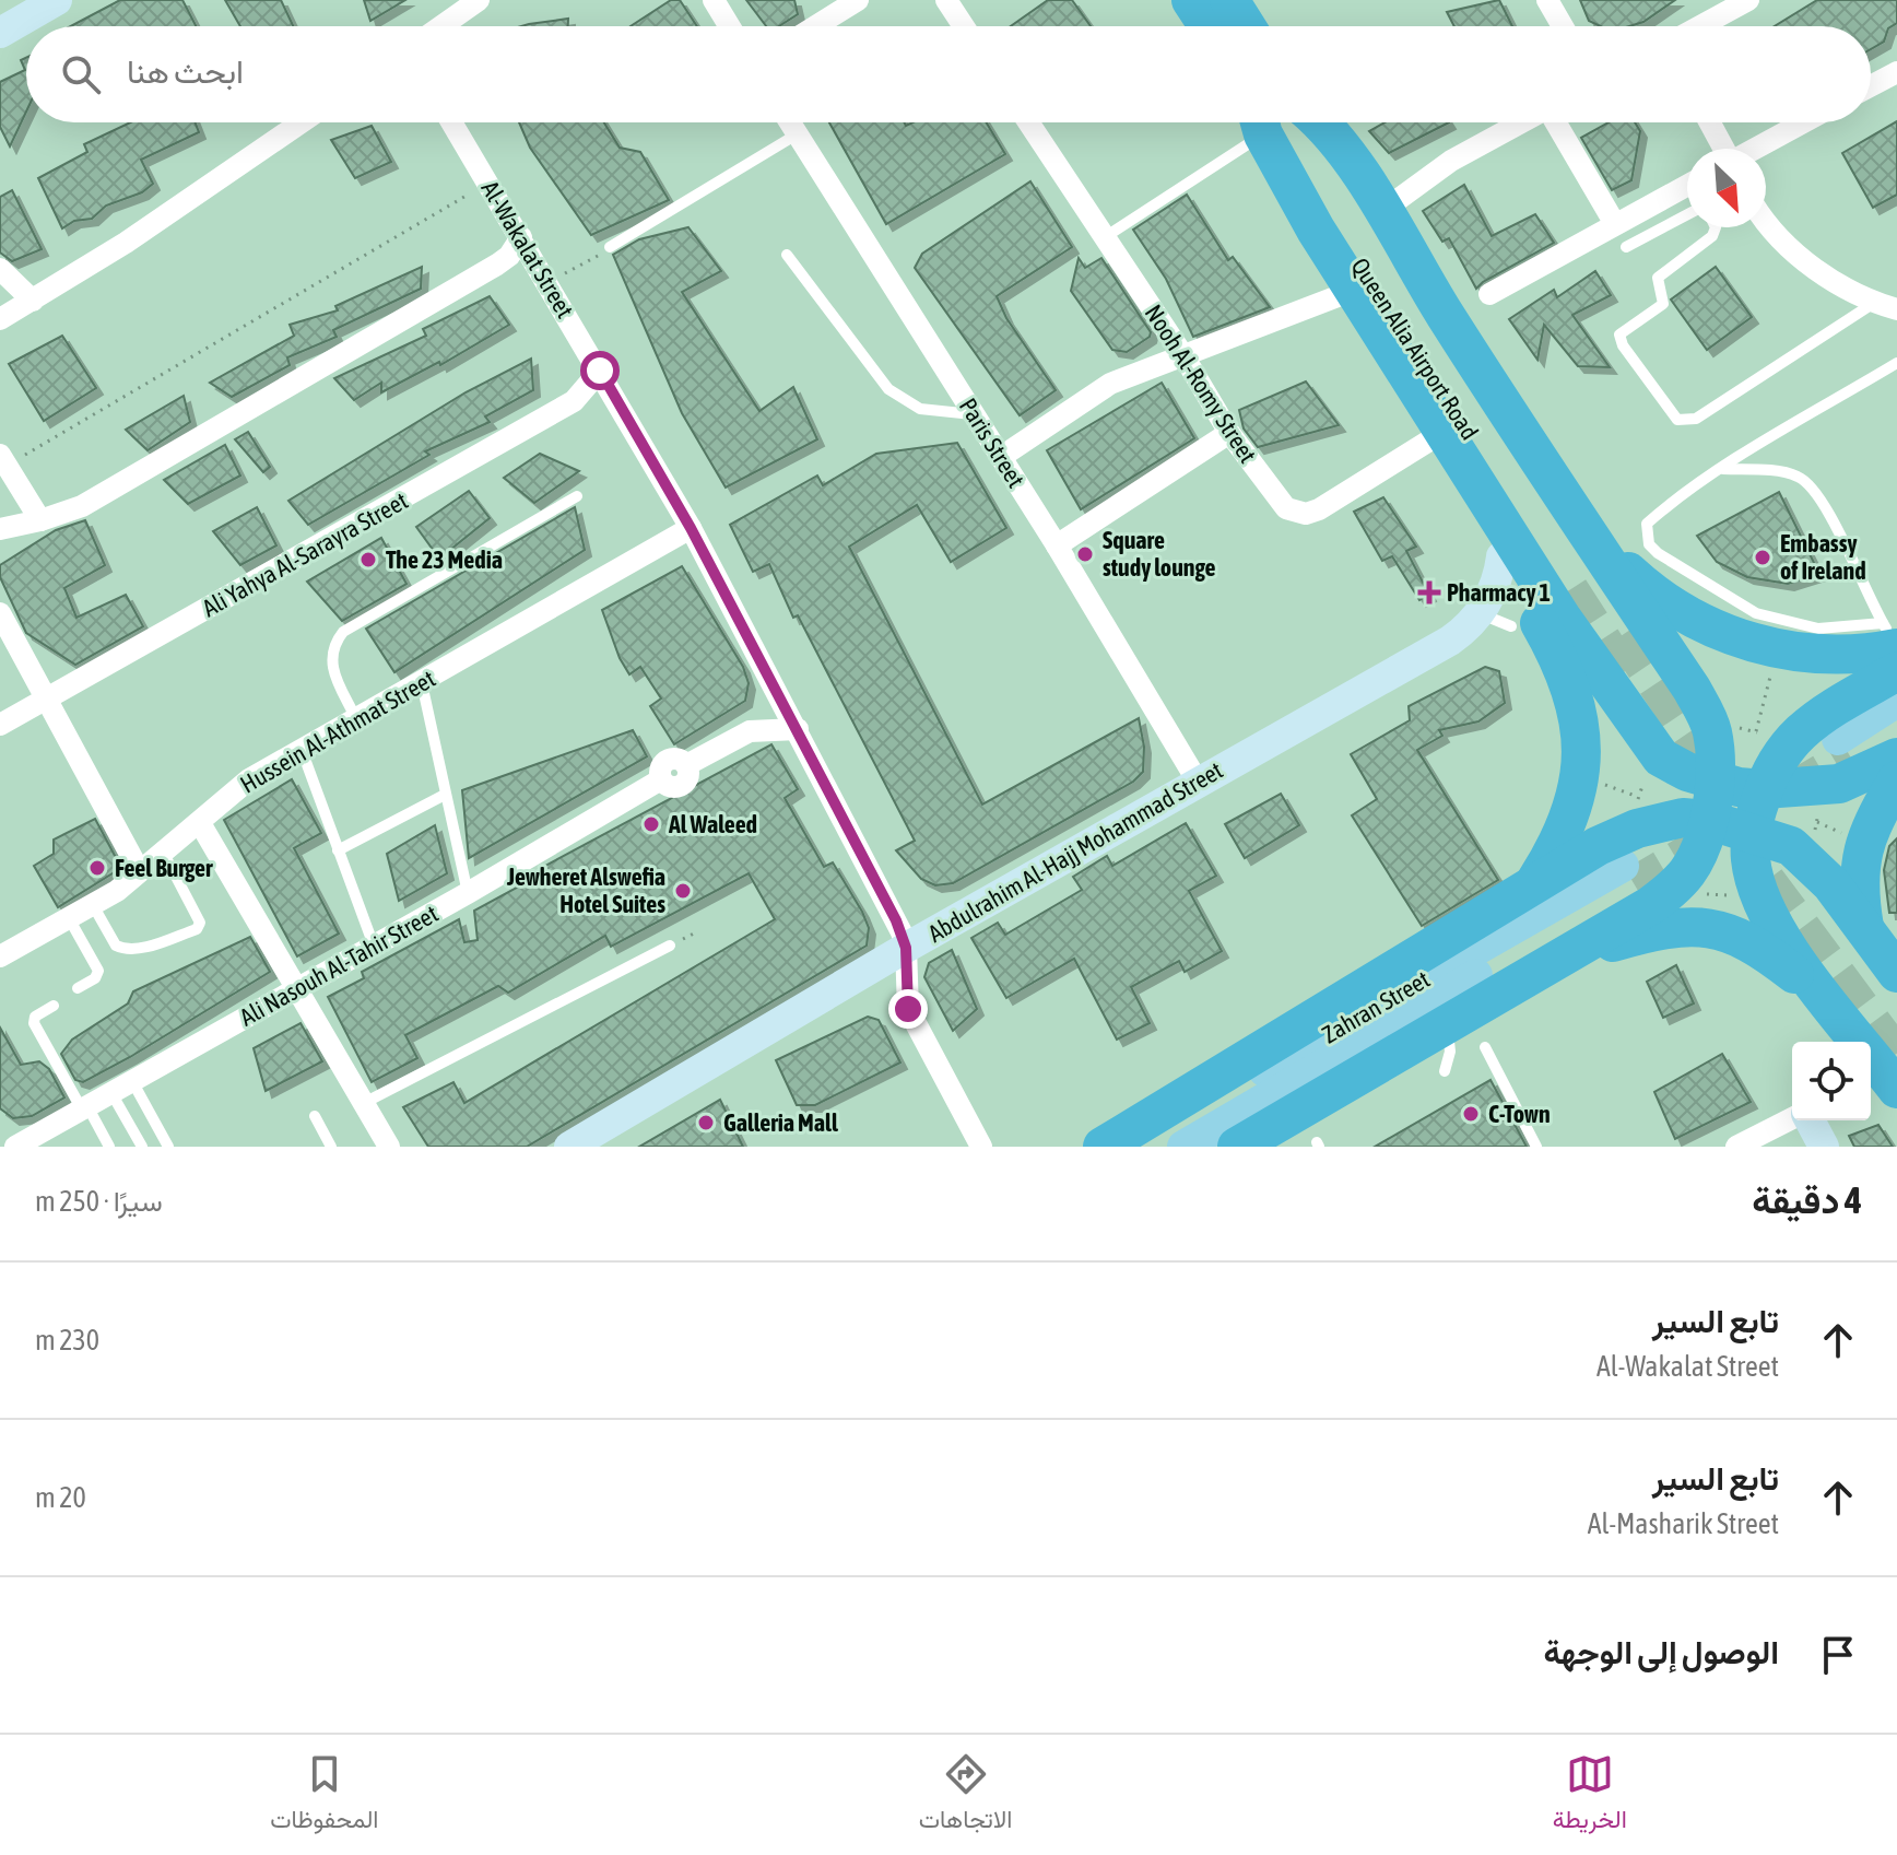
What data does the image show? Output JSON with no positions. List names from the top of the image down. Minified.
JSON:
{"streets":{"highway":["Queen Alia Airport Road"],"main road":["Zahran Street"],"street":["Al-Wakalat Street","Nooh Al-Romy Street","Paris Street","Ali Yahya Al-Sarayra Street","Hussein Al-Athmat Street","Abdulrahim Al-Hajj Mohammad Street","Ali Nasouh Al-Tahir Street"]},"crossings":[["Al-Wakalat Street","Ali Yahya Al-Sarayra Street"],["Al-Wakalat Street","Hussein Al-Athmat Street"],["Al-Wakalat Street","Abdulrahim Al-Hajj Mohammad Street"],["Al-Wakalat Street","Ali Nasouh Al-Tahir Street"],["Paris Street","Abdulrahim Al-Hajj Mohammad Street"]],"places":{"other":["Square study lounge","Embassy of Ireland","The 23 Media","Al Waleed","Feel Burger","Jewheret Alswefia Hotel Suites","C-Town","Galleria Mall"],"health":["Pharmacy 1"]},"north":"bottom right","page":{"search":"ابحث هنا","heading":["4 دقيقة","سيرًا · 250 m"],"list":[["تابع السير","Al-Wakalat Street","230 m"],["تابع السير","Al-Masharik Street","20 m"],"الوصول إلى الوجهة"],"nav":["الخريطة","الاتجاهات","المحفوظات"]}}
